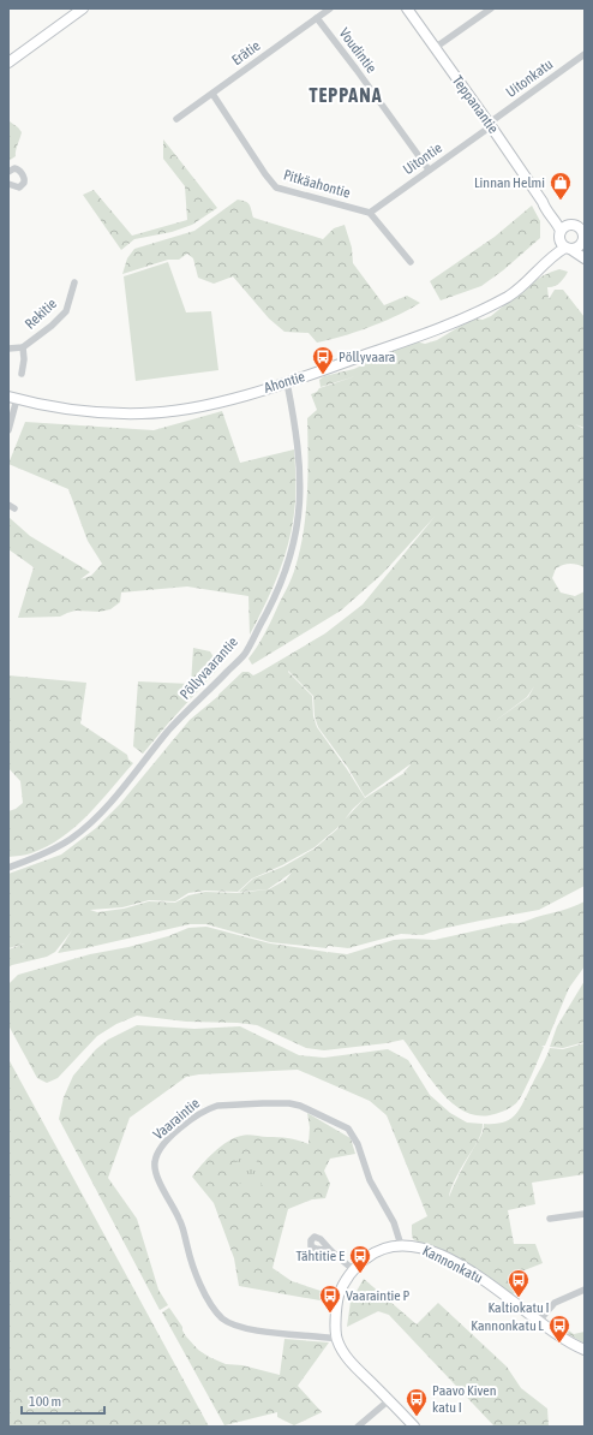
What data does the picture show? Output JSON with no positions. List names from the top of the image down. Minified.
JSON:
{"streets":{"street":["Voudintie","Erätie","Uitonkatu","Teppanantie","Uitontie","Pitkäahontie","Rekitie","Ahontie","Pöllyvaarantie","Vaaraintie","Kannonkatu"]},"crossings":[["Voudintie","Erätie"],["Voudintie","Uitontie"],["Erätie","Pitkäahontie"],["Uitonkatu","Teppanantie"],["Uitonkatu","Uitontie"],["Teppanantie","Uitontie"],["Teppanantie","Ahontie"],["Uitontie","Pitkäahontie"],["Ahontie","Pöllyvaarantie"],["Vaaraintie","Kannonkatu"]],"districts":["TEPPANA"],"places":{"shop":["Linnan Helmi"],"bus stop":["Pöllyvaara","Tähtitie E","Kaltiokatu I","Vaaraintie P","Kannonkatu L","Paavo Kiven katu I"]},"scale_bar":"100 m"}
